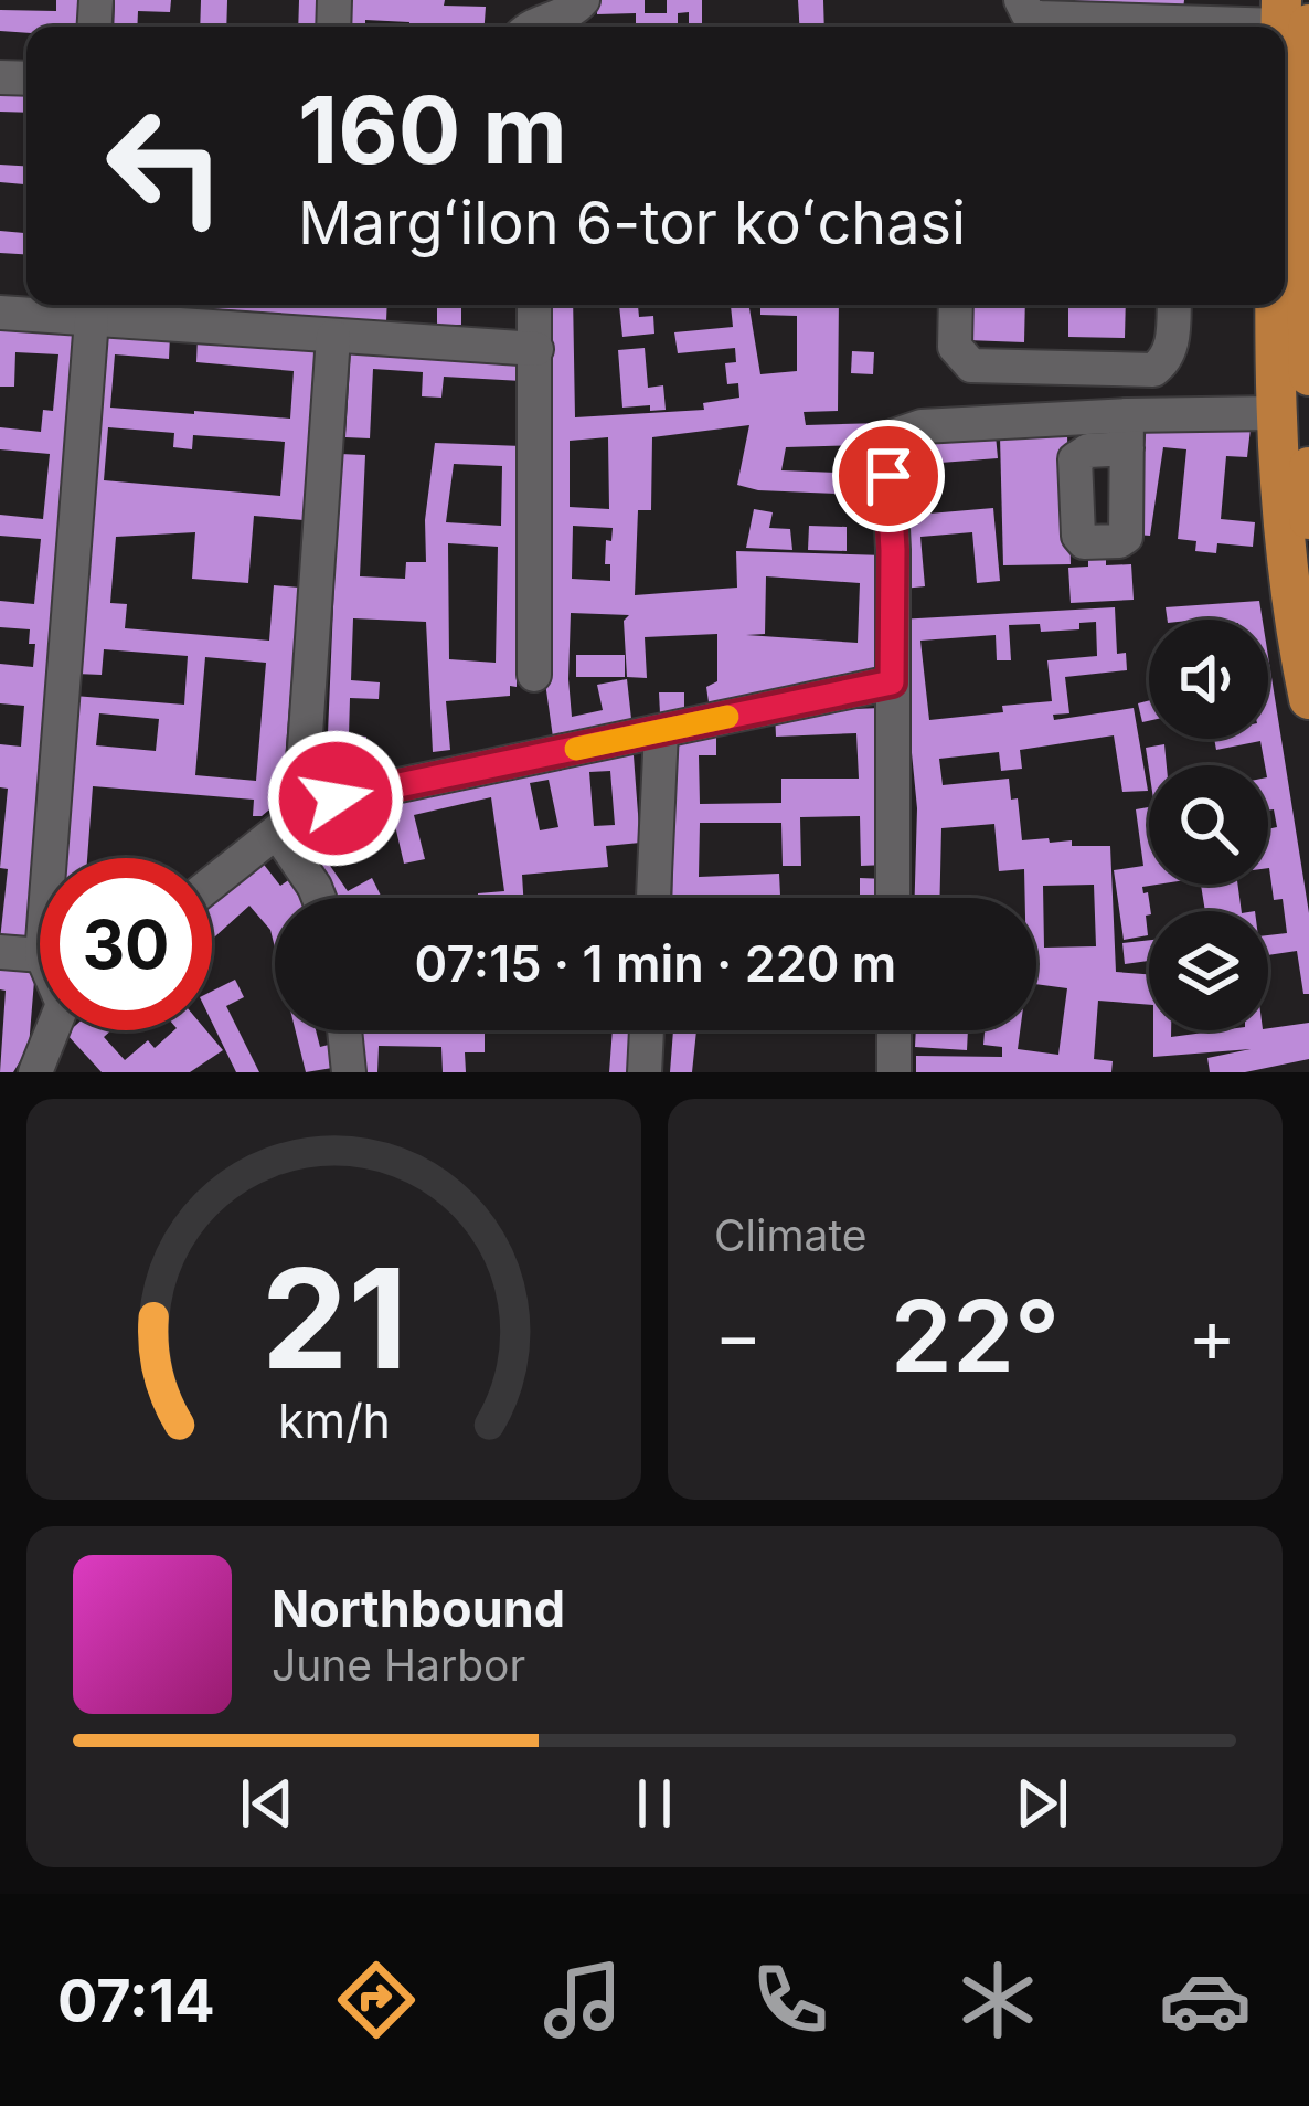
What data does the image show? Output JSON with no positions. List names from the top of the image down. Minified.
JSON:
{"page":{"turn":["160 m","Margʻilon 6-tor koʻchasi"],"limit":"30","trip":"07:15 · 1 min · 220 m","tile":"Climate","heat":["−","22°","+"],"song":["Northbound","June Harbor"],"tabs":"07:14","gauge":["21","km/h"]}}
